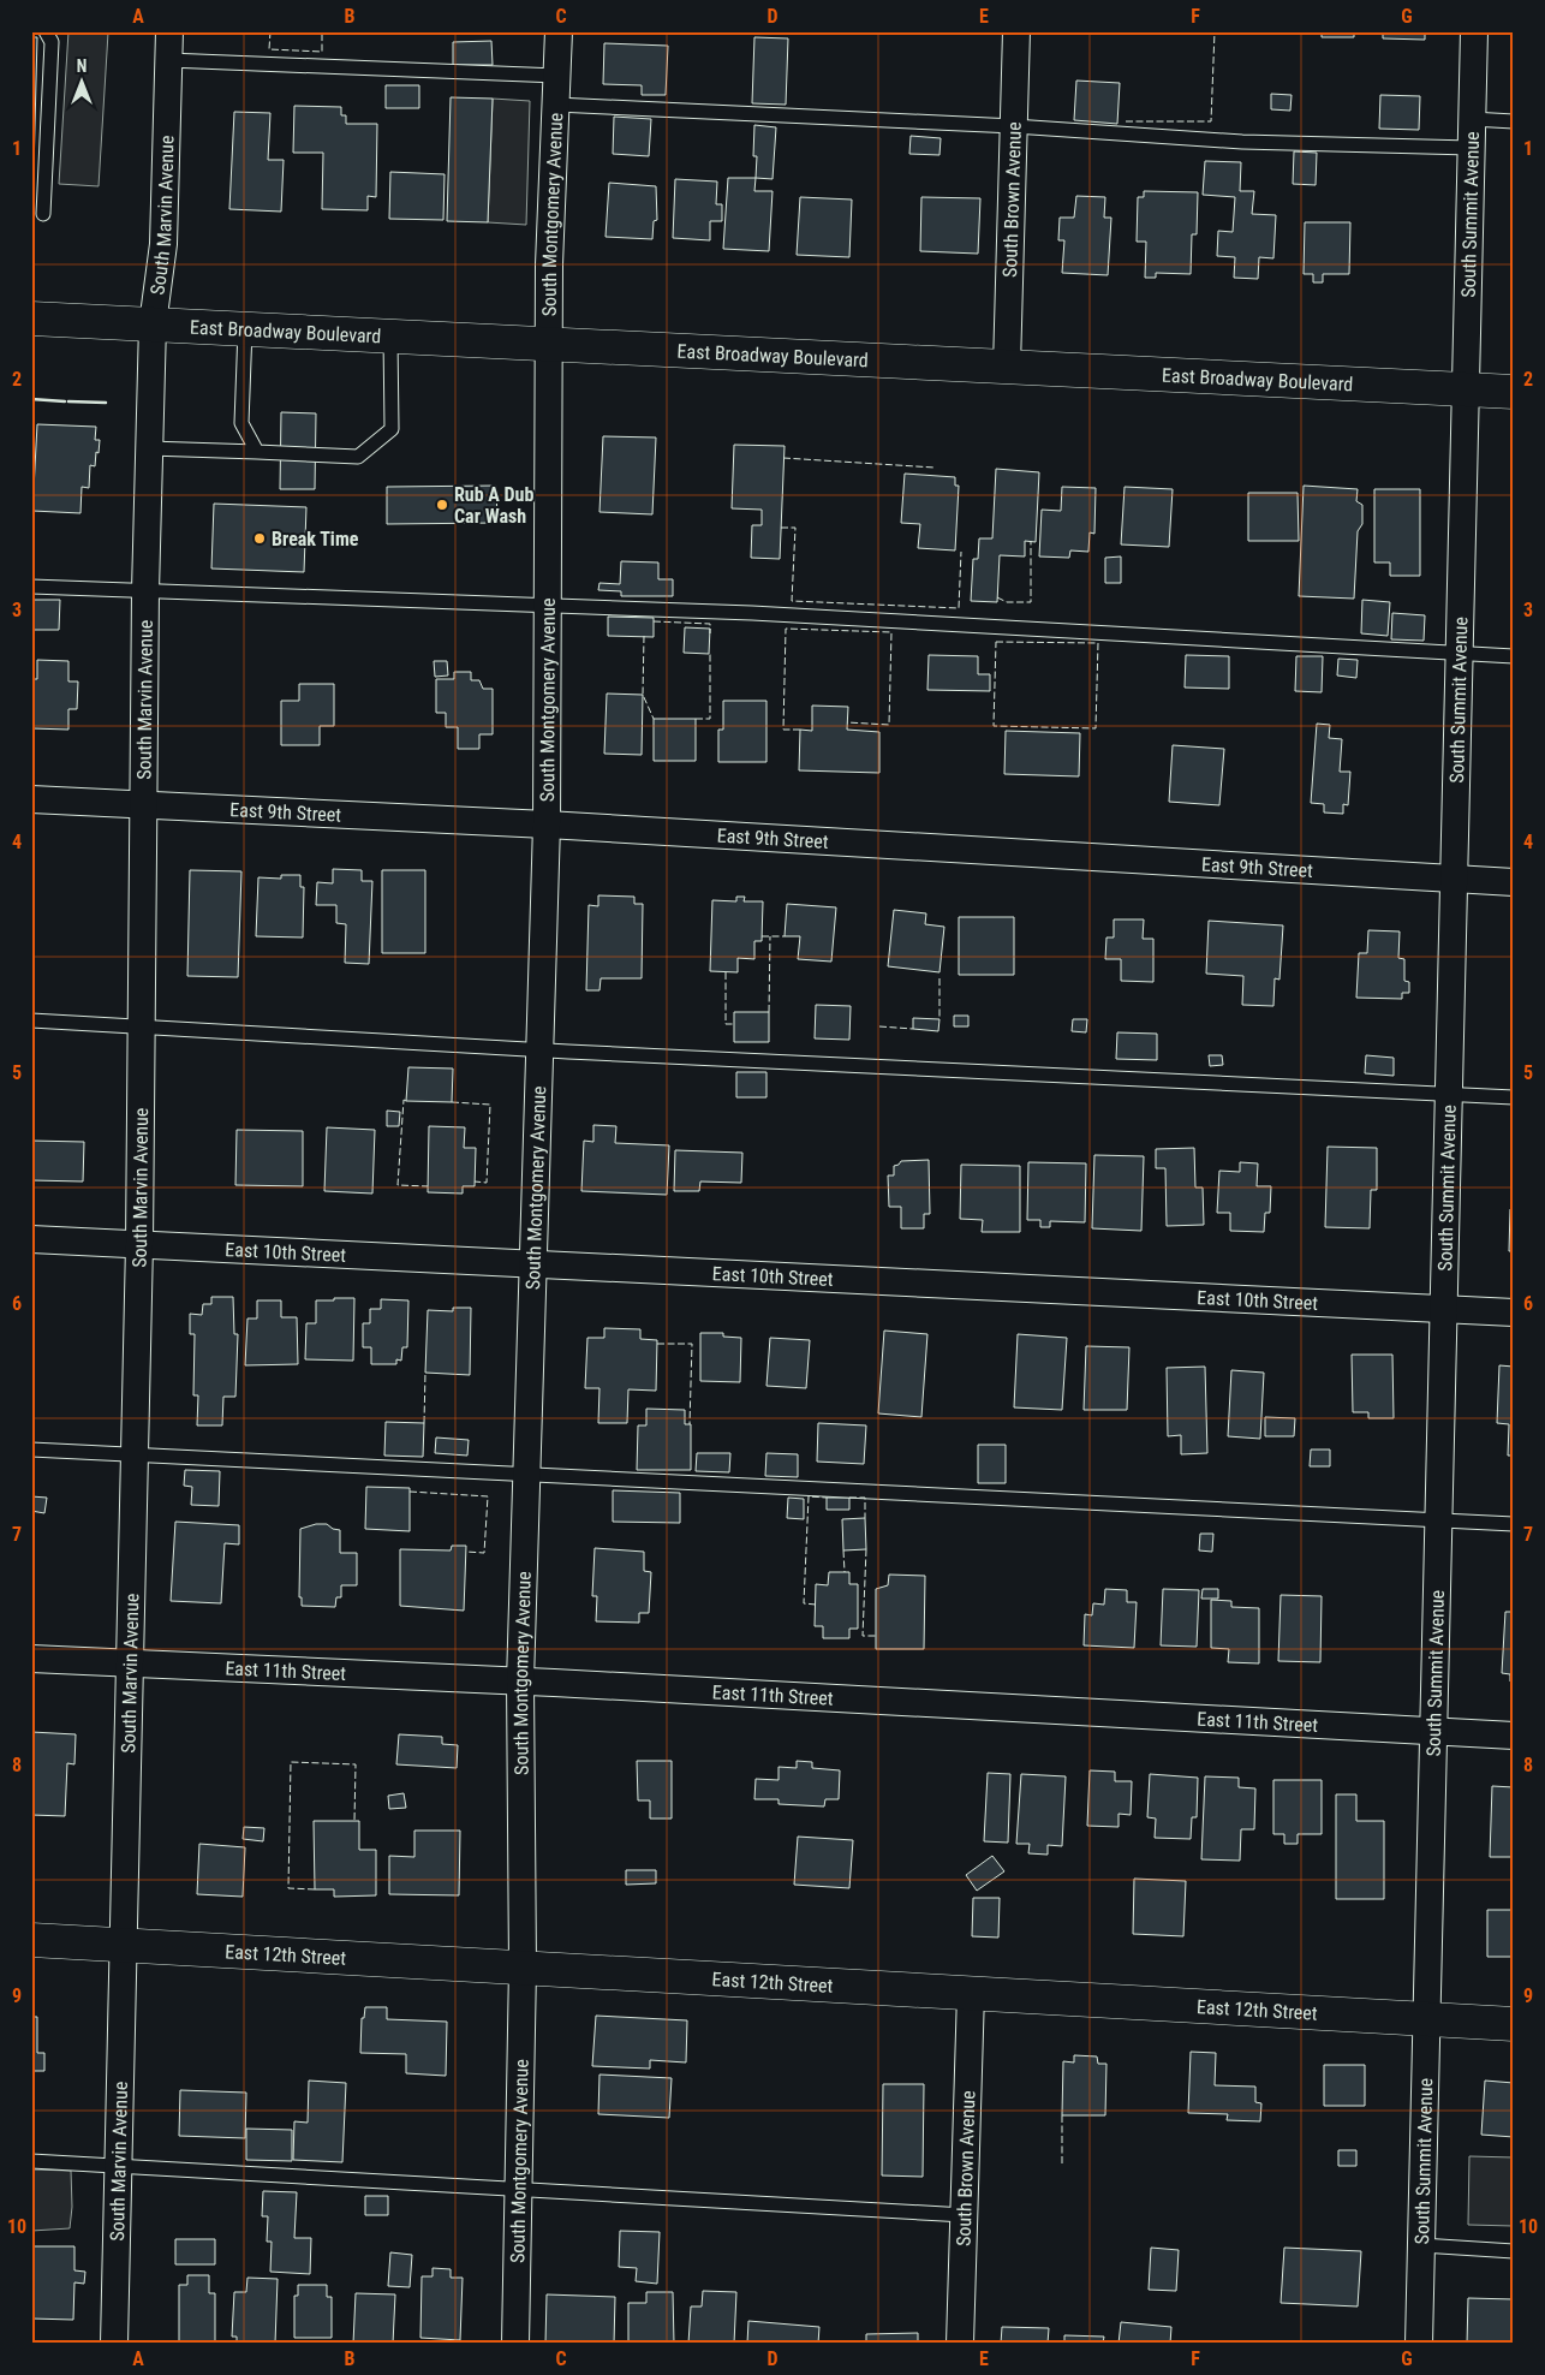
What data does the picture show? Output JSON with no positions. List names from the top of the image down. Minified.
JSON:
{"streets":{"main road":["East Broadway Boulevard","East 12th Street"],"street":["South Brown Avenue","South Marvin Avenue","South Montgomery Avenue","South Summit Avenue","East 9th Street","East 10th Street","East 11th Street"]},"crossings":[["South Brown Avenue","East Broadway Boulevard"],["South Brown Avenue","East 12th Street"],["South Marvin Avenue","East Broadway Boulevard"],["South Marvin Avenue","East 9th Street"],["South Marvin Avenue","East 10th Street"],["South Marvin Avenue","East 11th Street"],["South Marvin Avenue","East 12th Street"],["South Montgomery Avenue","East Broadway Boulevard"],["South Montgomery Avenue","East 9th Street"],["South Montgomery Avenue","East 10th Street"],["South Montgomery Avenue","East 11th Street"],["South Montgomery Avenue","East 12th Street"],["South Summit Avenue","East Broadway Boulevard"],["South Summit Avenue","East 9th Street"],["South Summit Avenue","East 10th Street"],["South Summit Avenue","East 11th Street"],["South Summit Avenue","East 12th Street"]],"places":["Rub A Dub Car Wash","Break Time"],"north":"top","grid":{"columns":["A","B","C","D","E","F","G"],"rows":["1","2","3","4","5","6","7","8","9","10"]}}
